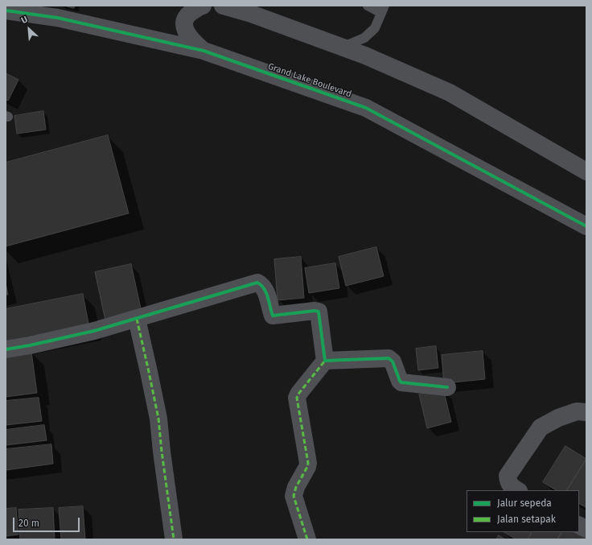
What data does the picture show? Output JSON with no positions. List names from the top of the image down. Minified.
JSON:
{"streets":{"street":["Grand Lake Boulevard"]},"legend":["Jalur sepeda","Jalan setapak"],"scale_bar":"20 m","north":"top left"}
